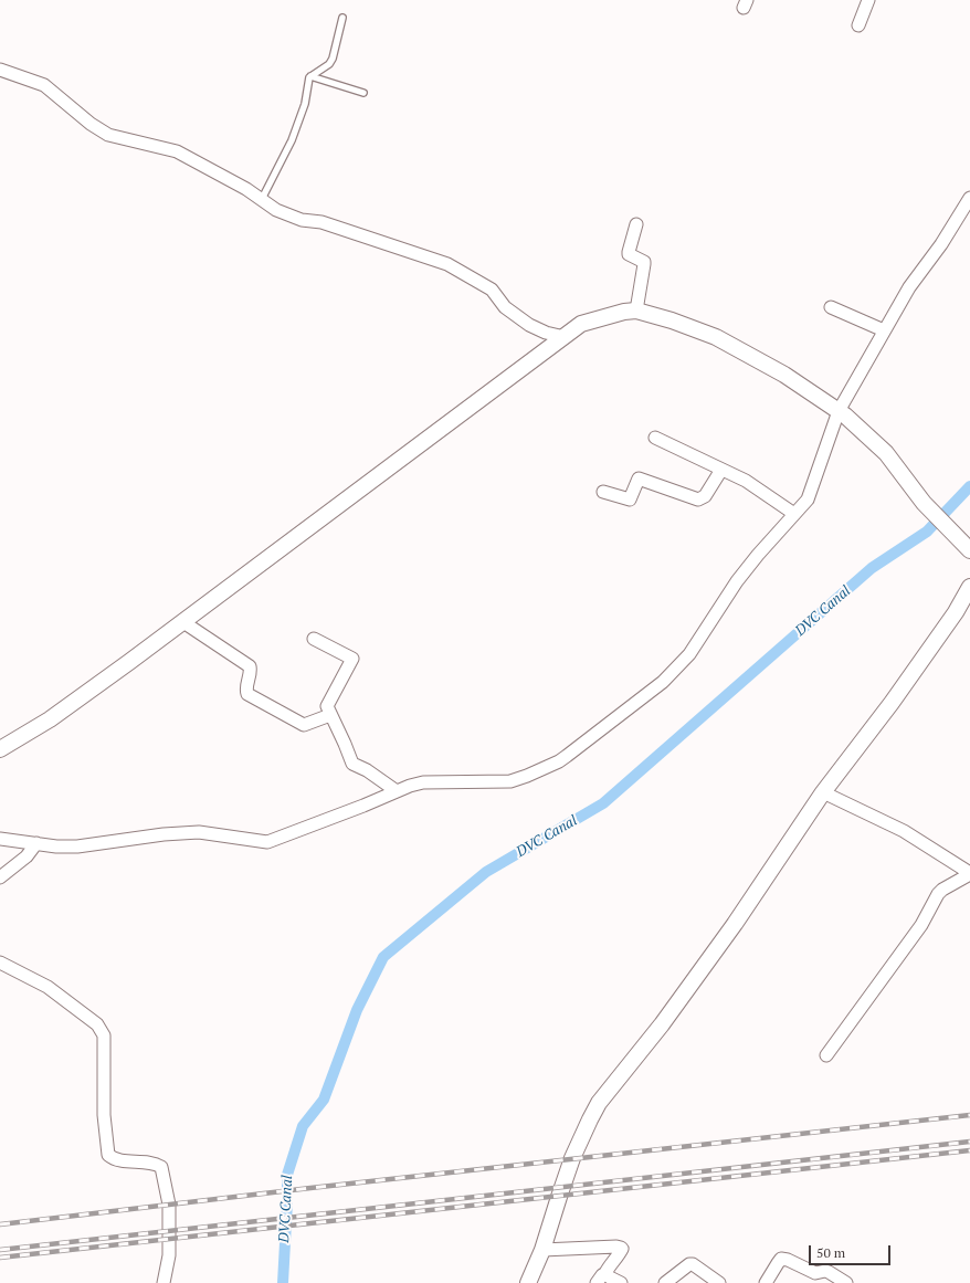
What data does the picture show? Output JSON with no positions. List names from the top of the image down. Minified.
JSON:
{"water":["DVC Canal"],"scale_bar":"50 m"}
